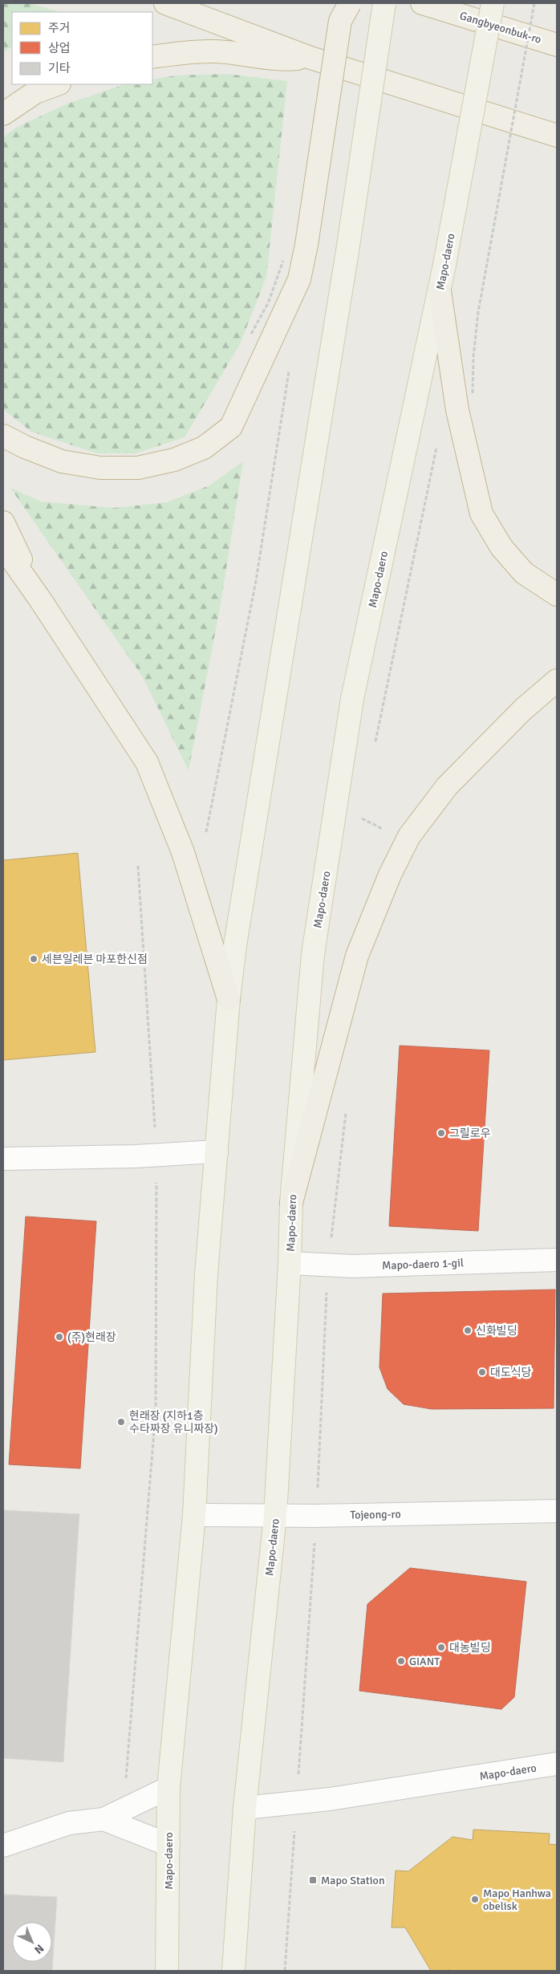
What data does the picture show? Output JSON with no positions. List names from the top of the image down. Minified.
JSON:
{"streets":{"highway":["Gangbyeonbuk-ro"],"main road":["Mapo-daero"],"street":["Mapo-daero 1-gil","Tojeong-ro"]},"crossings":[["Mapo-daero","Mapo-daero 1-gil"],["Mapo-daero","Tojeong-ro"]],"places":{"other":["세븐일레븐 마포한신점","그릴로우","신화빌딩","(주)현래장","대도식당","현래장 (지하1층 수타짜장 유니짜장)","대농빌딩","GIANT","Mapo Hanhwa obelisk"],"transit":["Mapo Station"]},"legend":["주거","상업","기타"],"north":"bottom right"}
